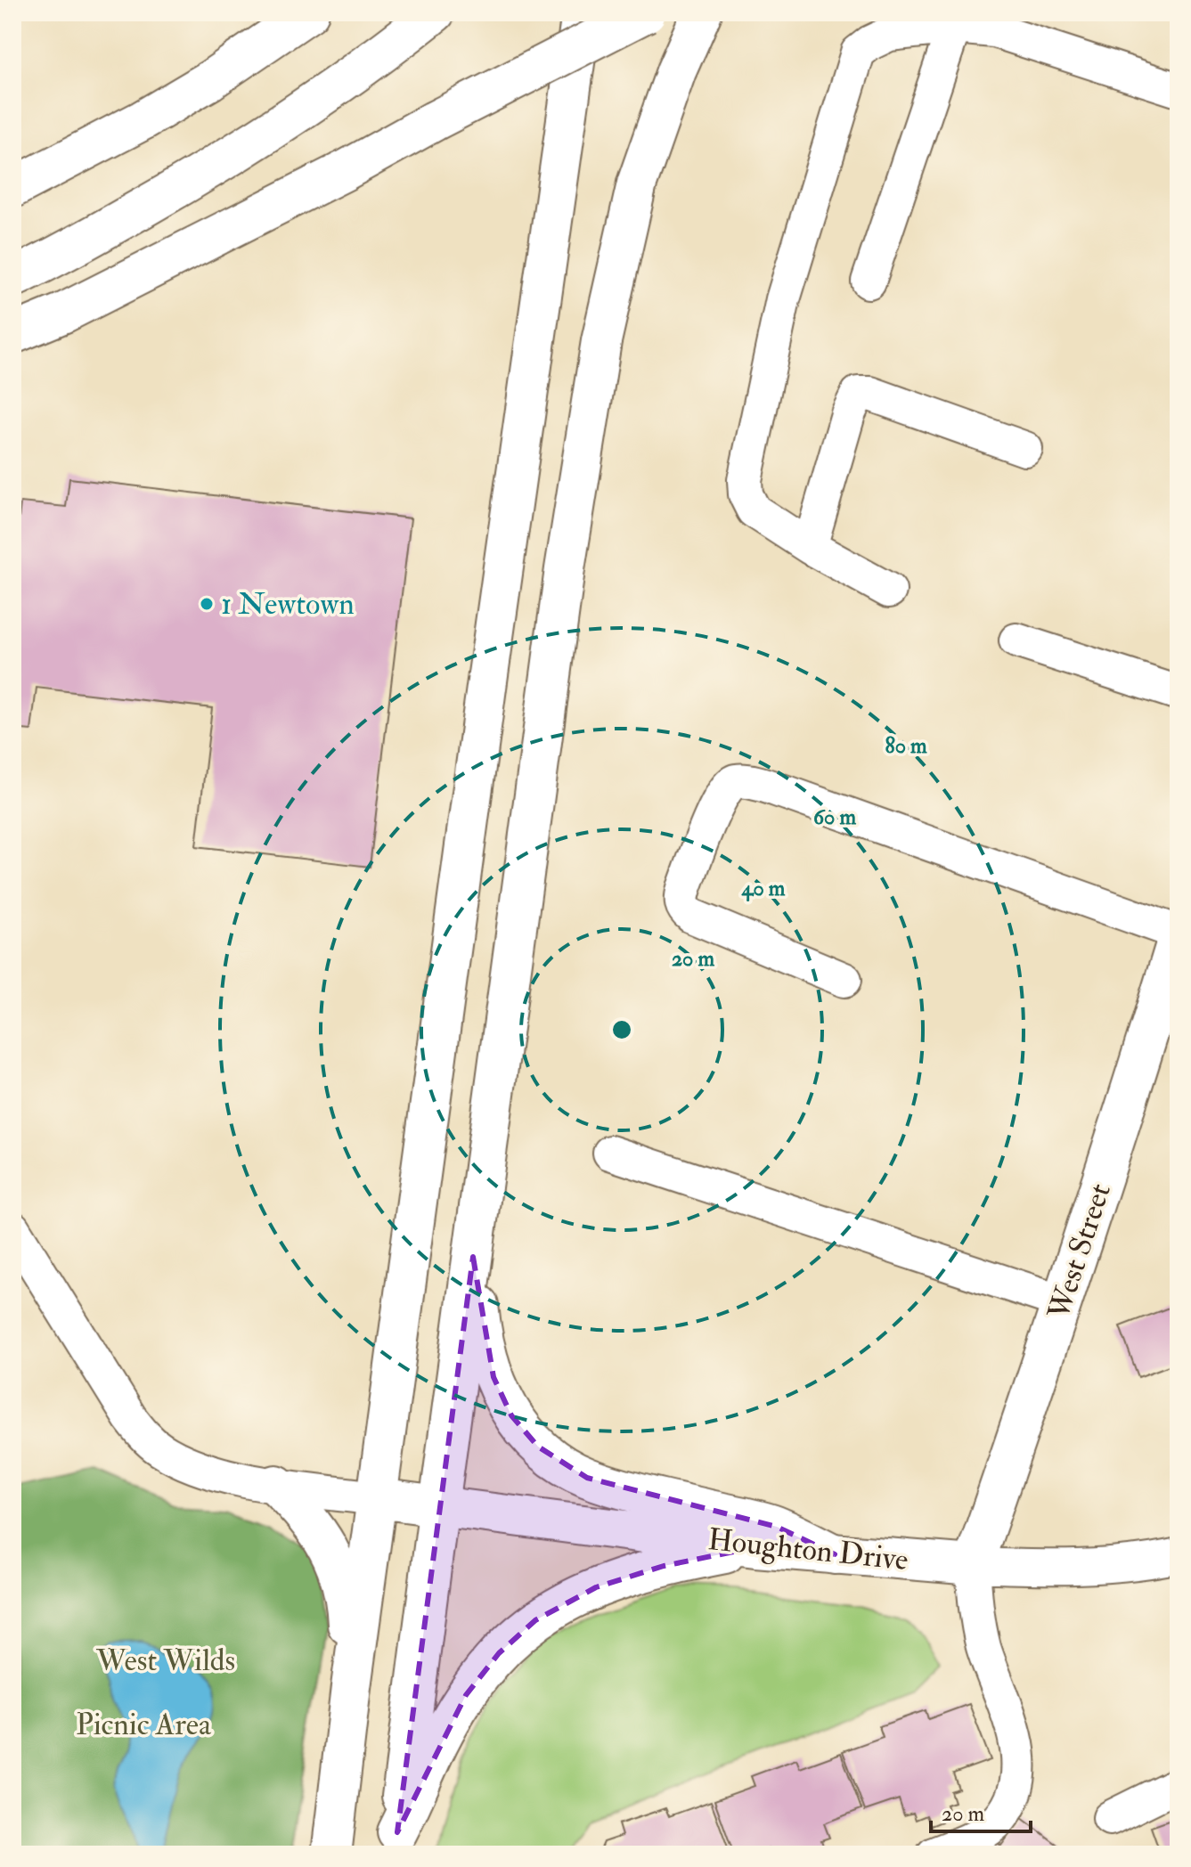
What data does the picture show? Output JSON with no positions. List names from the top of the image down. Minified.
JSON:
{"streets":{"main road":["West Street","Houghton Drive"]},"crossings":[["West Street","Houghton Drive"]],"parks":["West Wilds","Picnic Area"],"places":["1 Newtown"],"scale_bar":"20 m","rings":["80 m","60 m","40 m","20 m"]}
